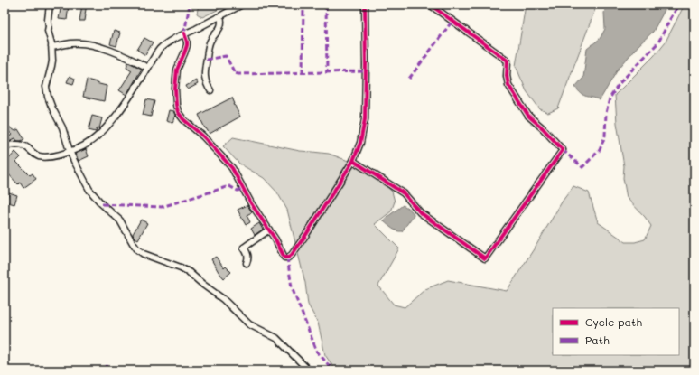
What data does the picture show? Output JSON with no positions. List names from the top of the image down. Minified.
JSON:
{"legend":["Cycle path","Path"]}
